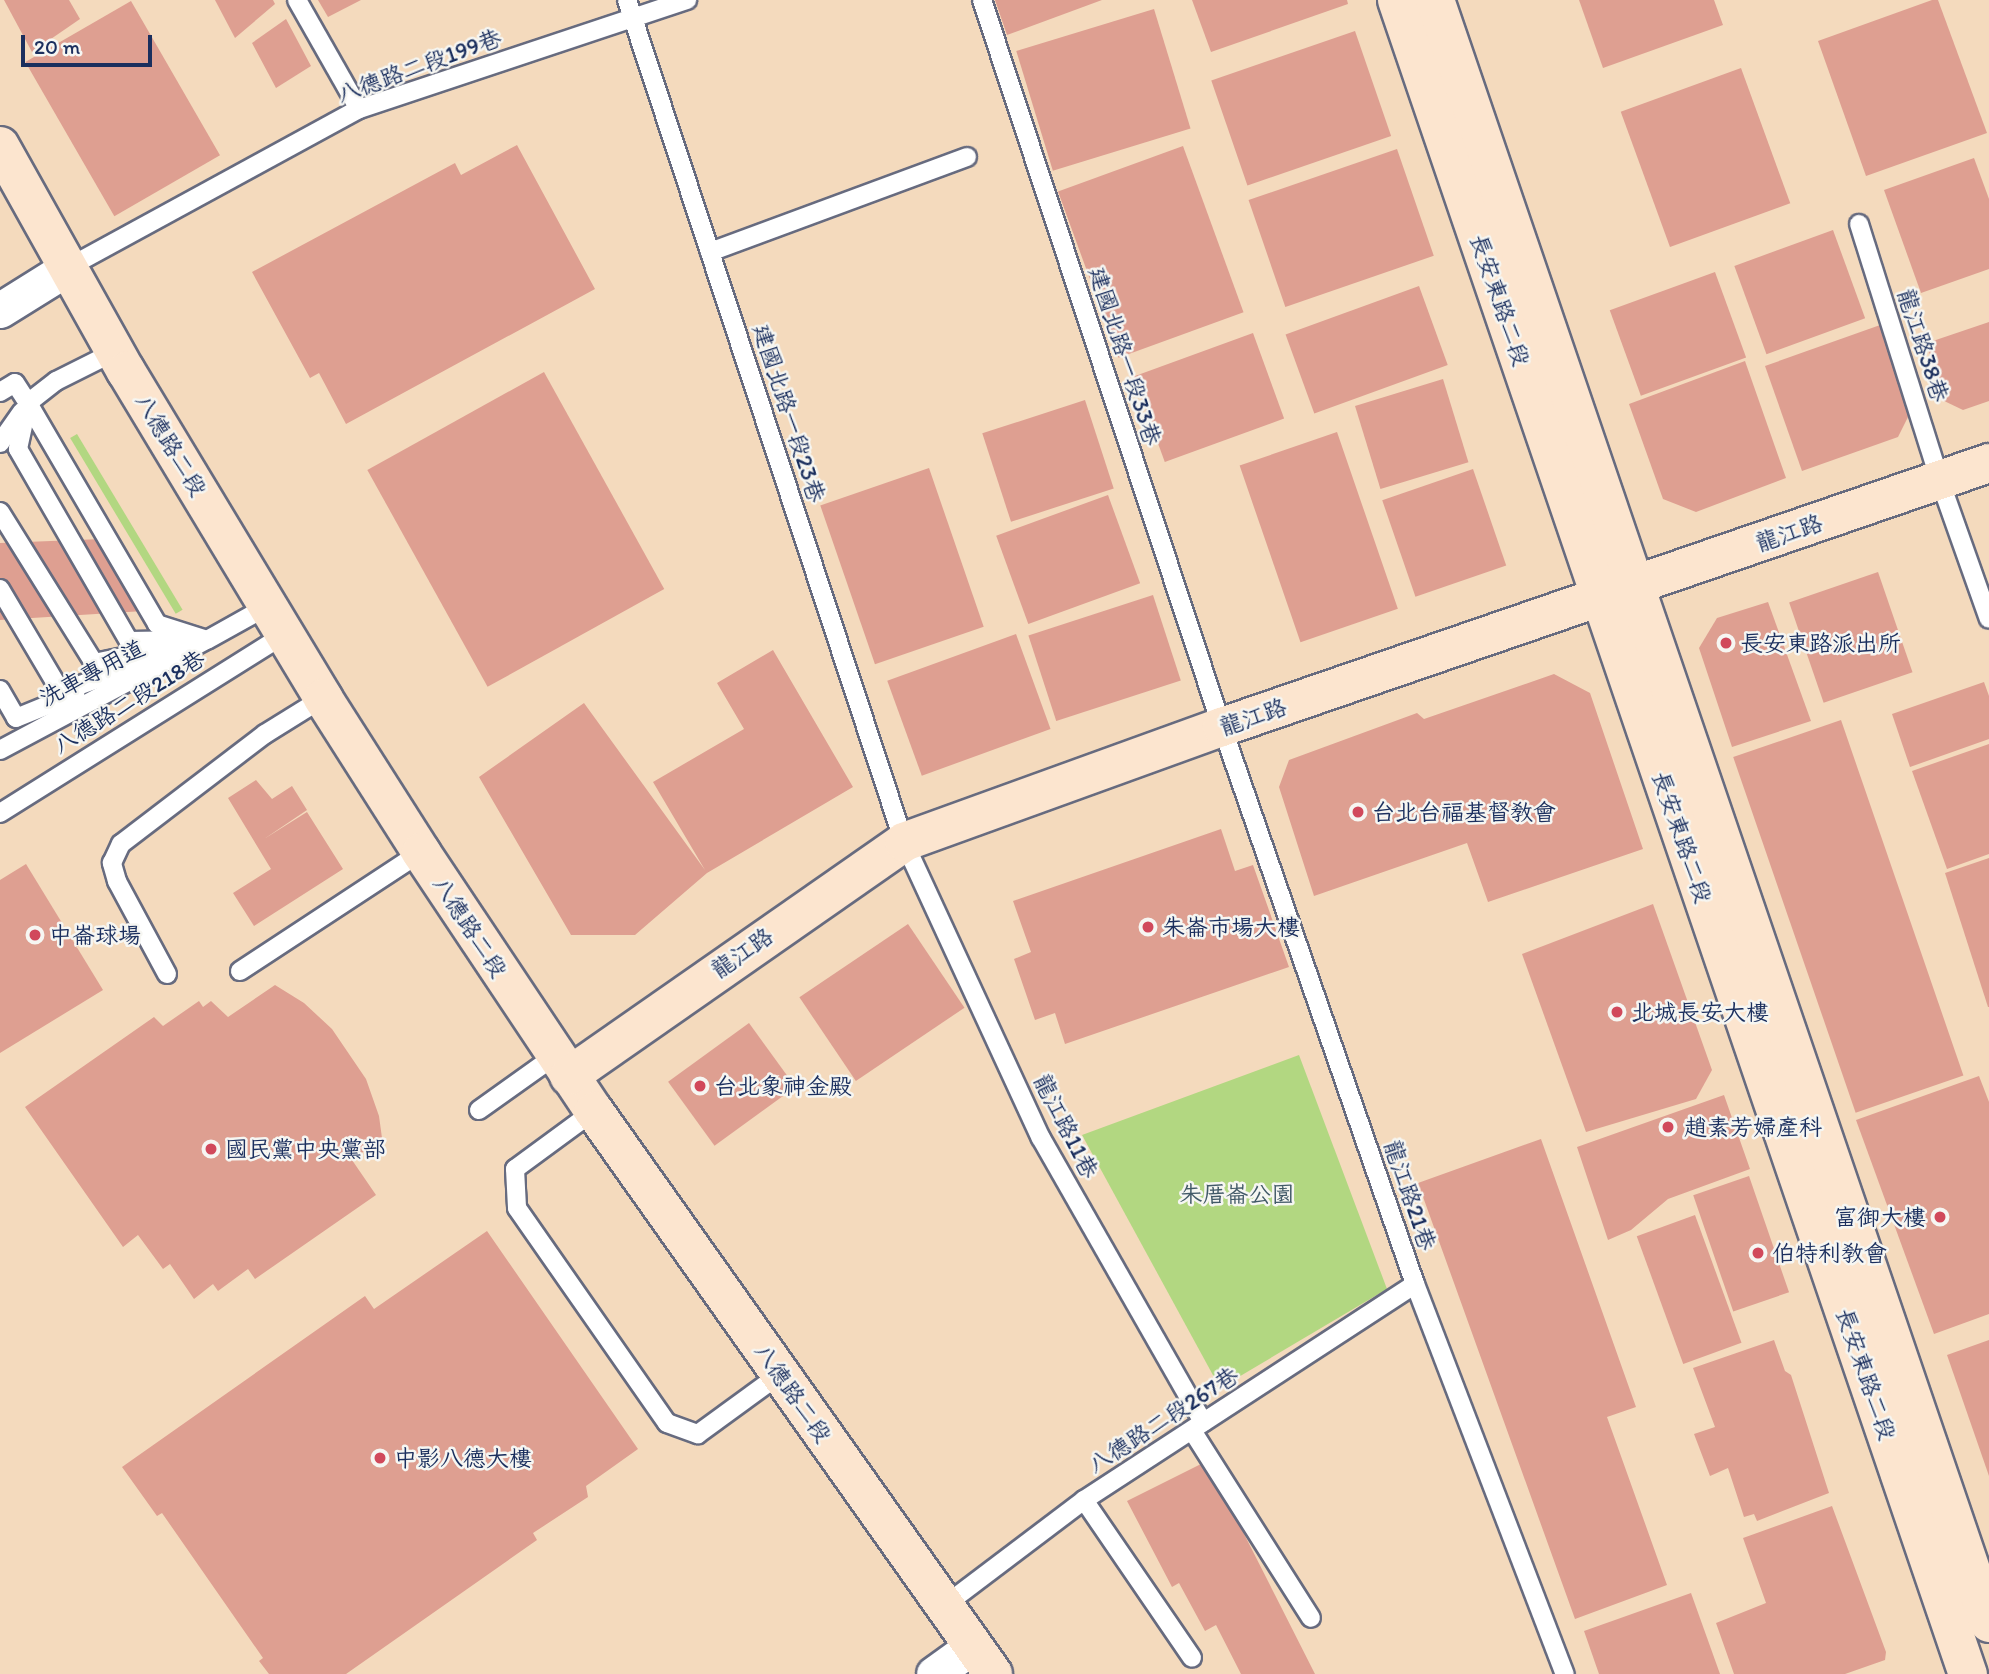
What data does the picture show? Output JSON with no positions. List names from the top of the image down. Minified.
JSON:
{"streets":{"street":["長安東路二段","八德路二段","龍江路"],"lane":["八德路二段199巷","龍江路38巷","建國北路一段33巷","建國北路一段23巷","洗車專用道","八德路二段218巷","龍江路11巷","龍江路21巷","八德路二段267巷"]},"crossings":[["八德路二段199巷","建國北路一段23巷"],["八德路二段199巷","八德路二段"],["長安東路二段","龍江路"],["龍江路38巷","龍江路"],["建國北路一段33巷","龍江路"],["建國北路一段33巷","龍江路21巷"],["建國北路一段23巷","龍江路"],["建國北路一段23巷","龍江路11巷"],["八德路二段","龍江路"],["八德路二段","八德路二段218巷"],["八德路二段","八德路二段267巷"],["龍江路","龍江路11巷"],["龍江路","龍江路21巷"],["龍江路11巷","八德路二段267巷"],["龍江路21巷","八德路二段267巷"]],"parks":["朱厝崙公園"],"places":["長安東路派出所","台北台福基督教會","朱崙市場大樓","中崙球場","北城長安大樓","台北象神金殿","趙素芳婦產科","國民黨中央黨部","富御大樓","伯特利教會","中影八德大樓"],"scale_bar":"20 m"}
